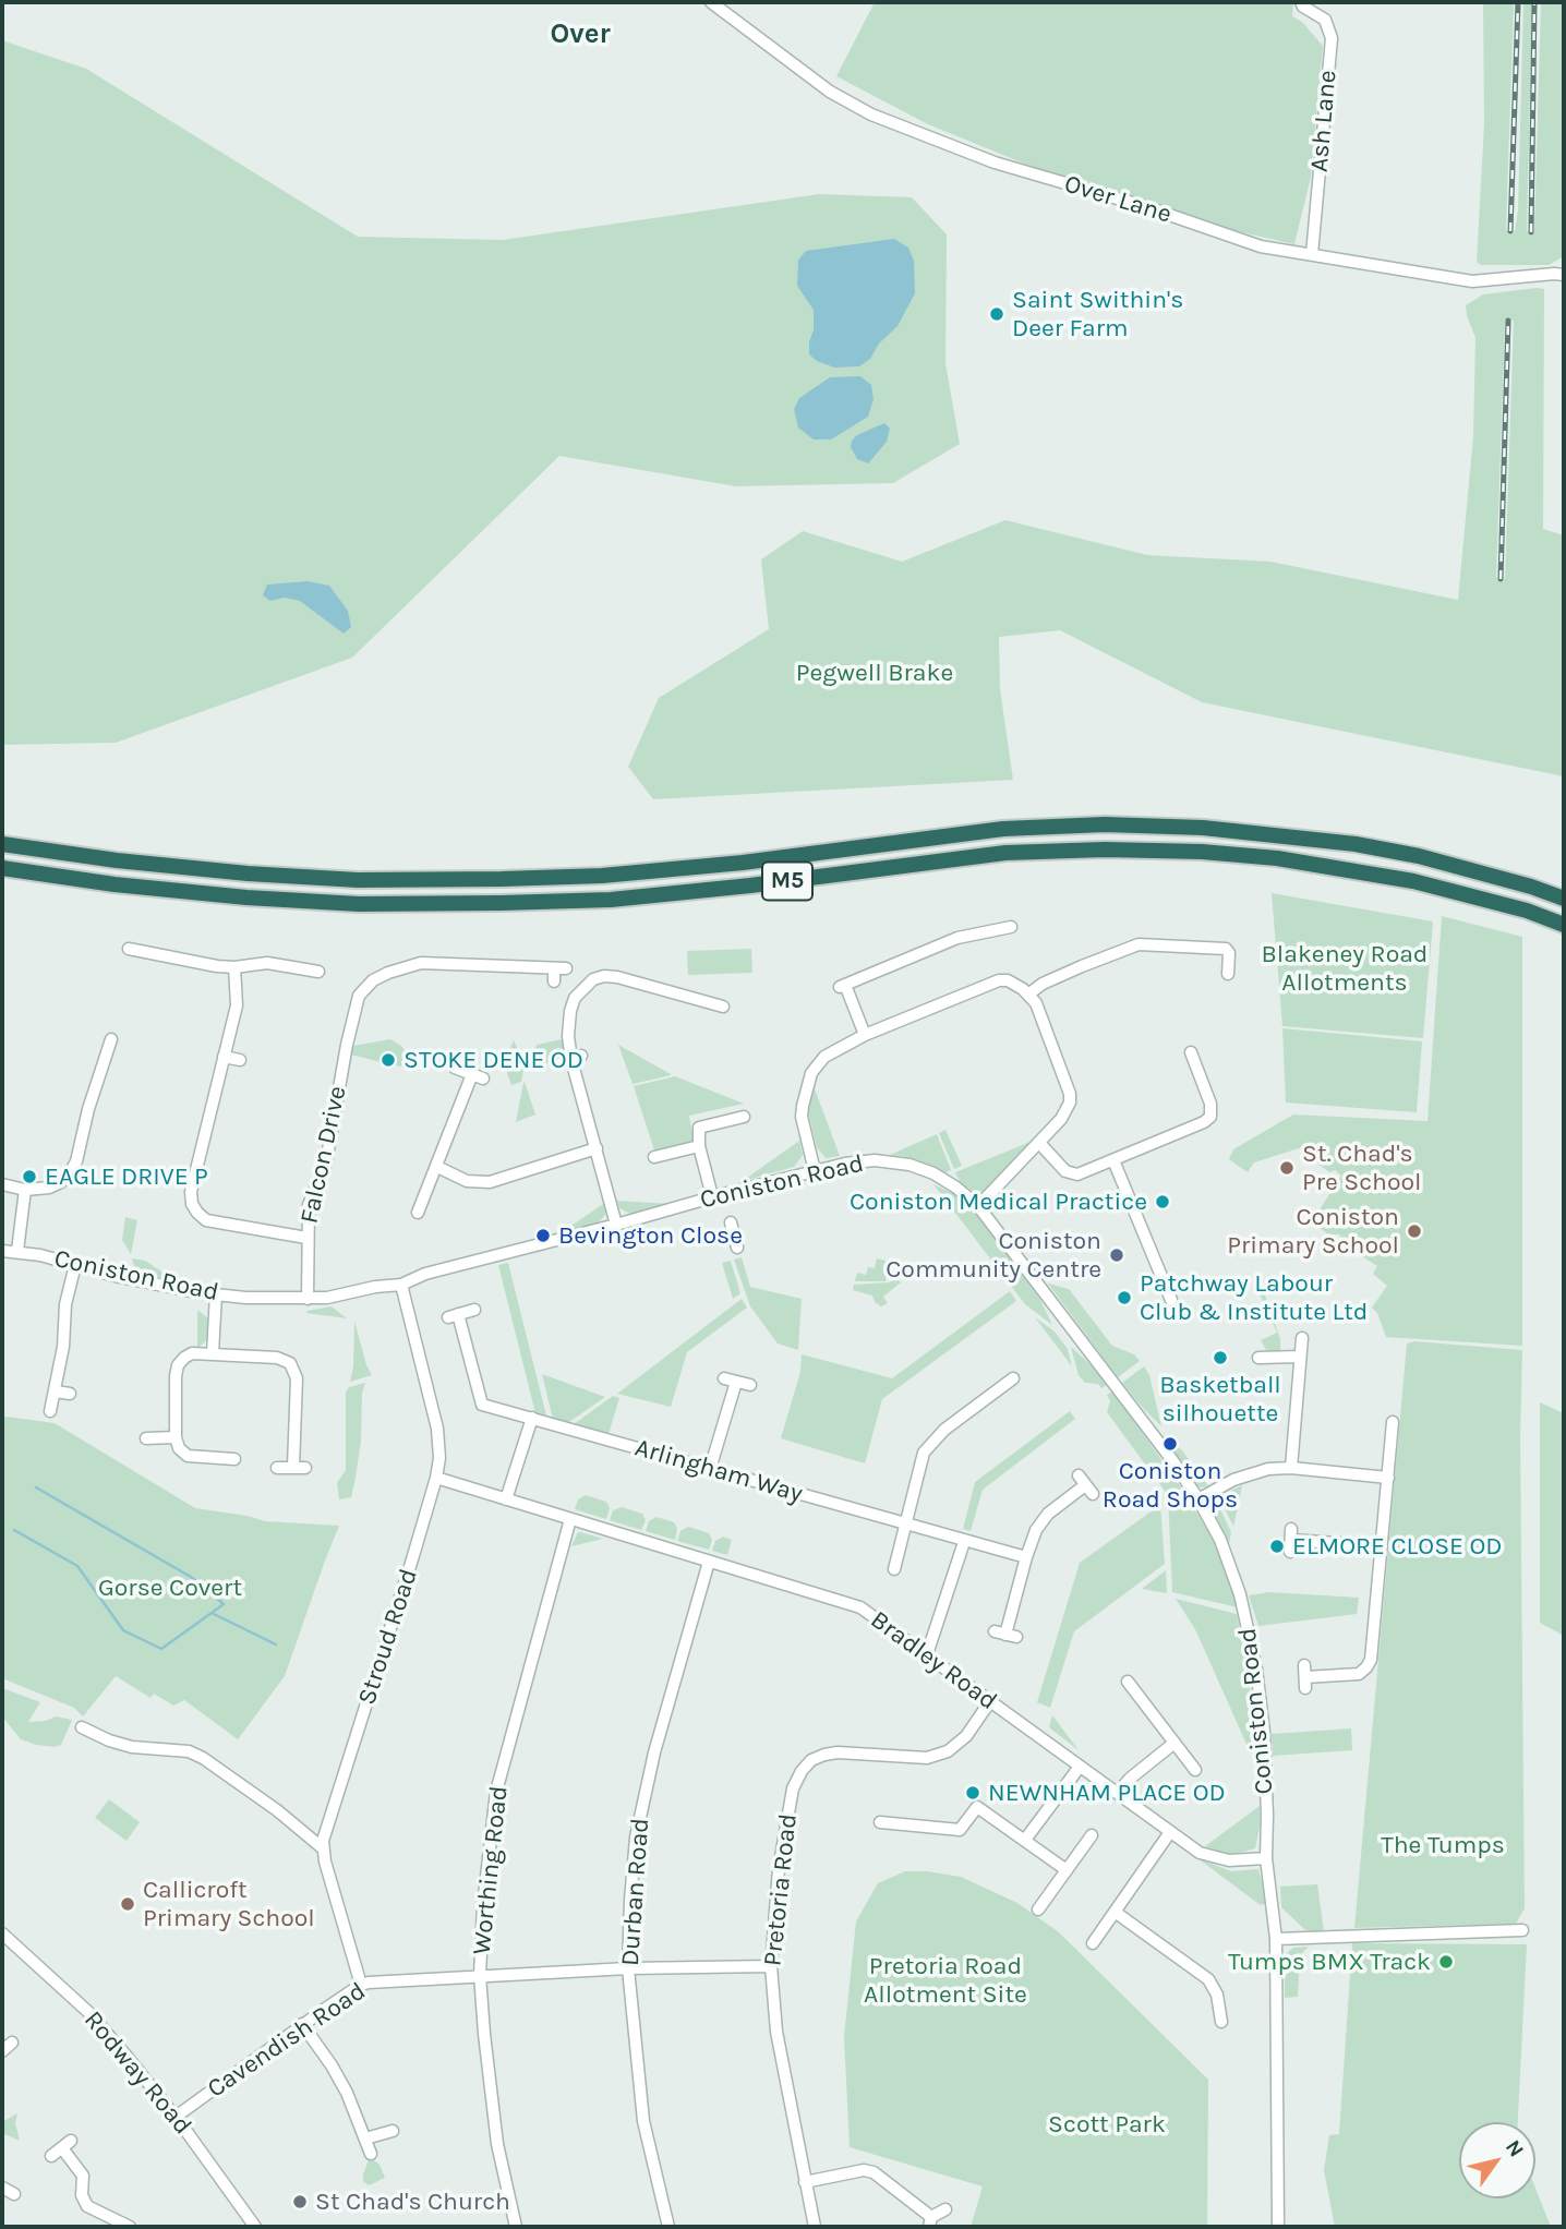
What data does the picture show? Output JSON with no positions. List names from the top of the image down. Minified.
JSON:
{"streets":{"highway":["M5"],"street":["Ash Lane","Over Lane","Falcon Drive","Coniston Road","Arlingham Way","Stroud Road","Bradley Road","Worthing Road","Pretoria Road","Durban Road","Cavendish Road","Rodway Road"]},"crossings":[["Ash Lane","Over Lane"],["Falcon Drive","Coniston Road"],["Coniston Road","Stroud Road"],["Coniston Road","Bradley Road"],["Stroud Road","Bradley Road"],["Bradley Road","Worthing Road"],["Bradley Road","Pretoria Road"],["Bradley Road","Durban Road"],["Worthing Road","Cavendish Road"],["Pretoria Road","Cavendish Road"],["Durban Road","Cavendish Road"],["Cavendish Road","Rodway Road"]],"districts":["Over"],"parks":["Pegwell Brake","Blakeney Road Allotments","Gorse Covert","The Tumps","Pretoria Road Allotment Site","Scott Park"],"places":["Saint Swithin's Deer Farm","STOKE DENE OD","St. Chad's Pre School","EAGLE DRIVE P","Coniston Medical Practice","Coniston Primary School","Bevington Close","Coniston Community Centre","Patchway Labour Club & Institute Ltd","Basketball silhouette","Coniston Road Shops","ELMORE CLOSE OD","NEWNHAM PLACE OD","Callicroft Primary School","Tumps BMX Track","St Chad's Church"],"north":"top right"}
